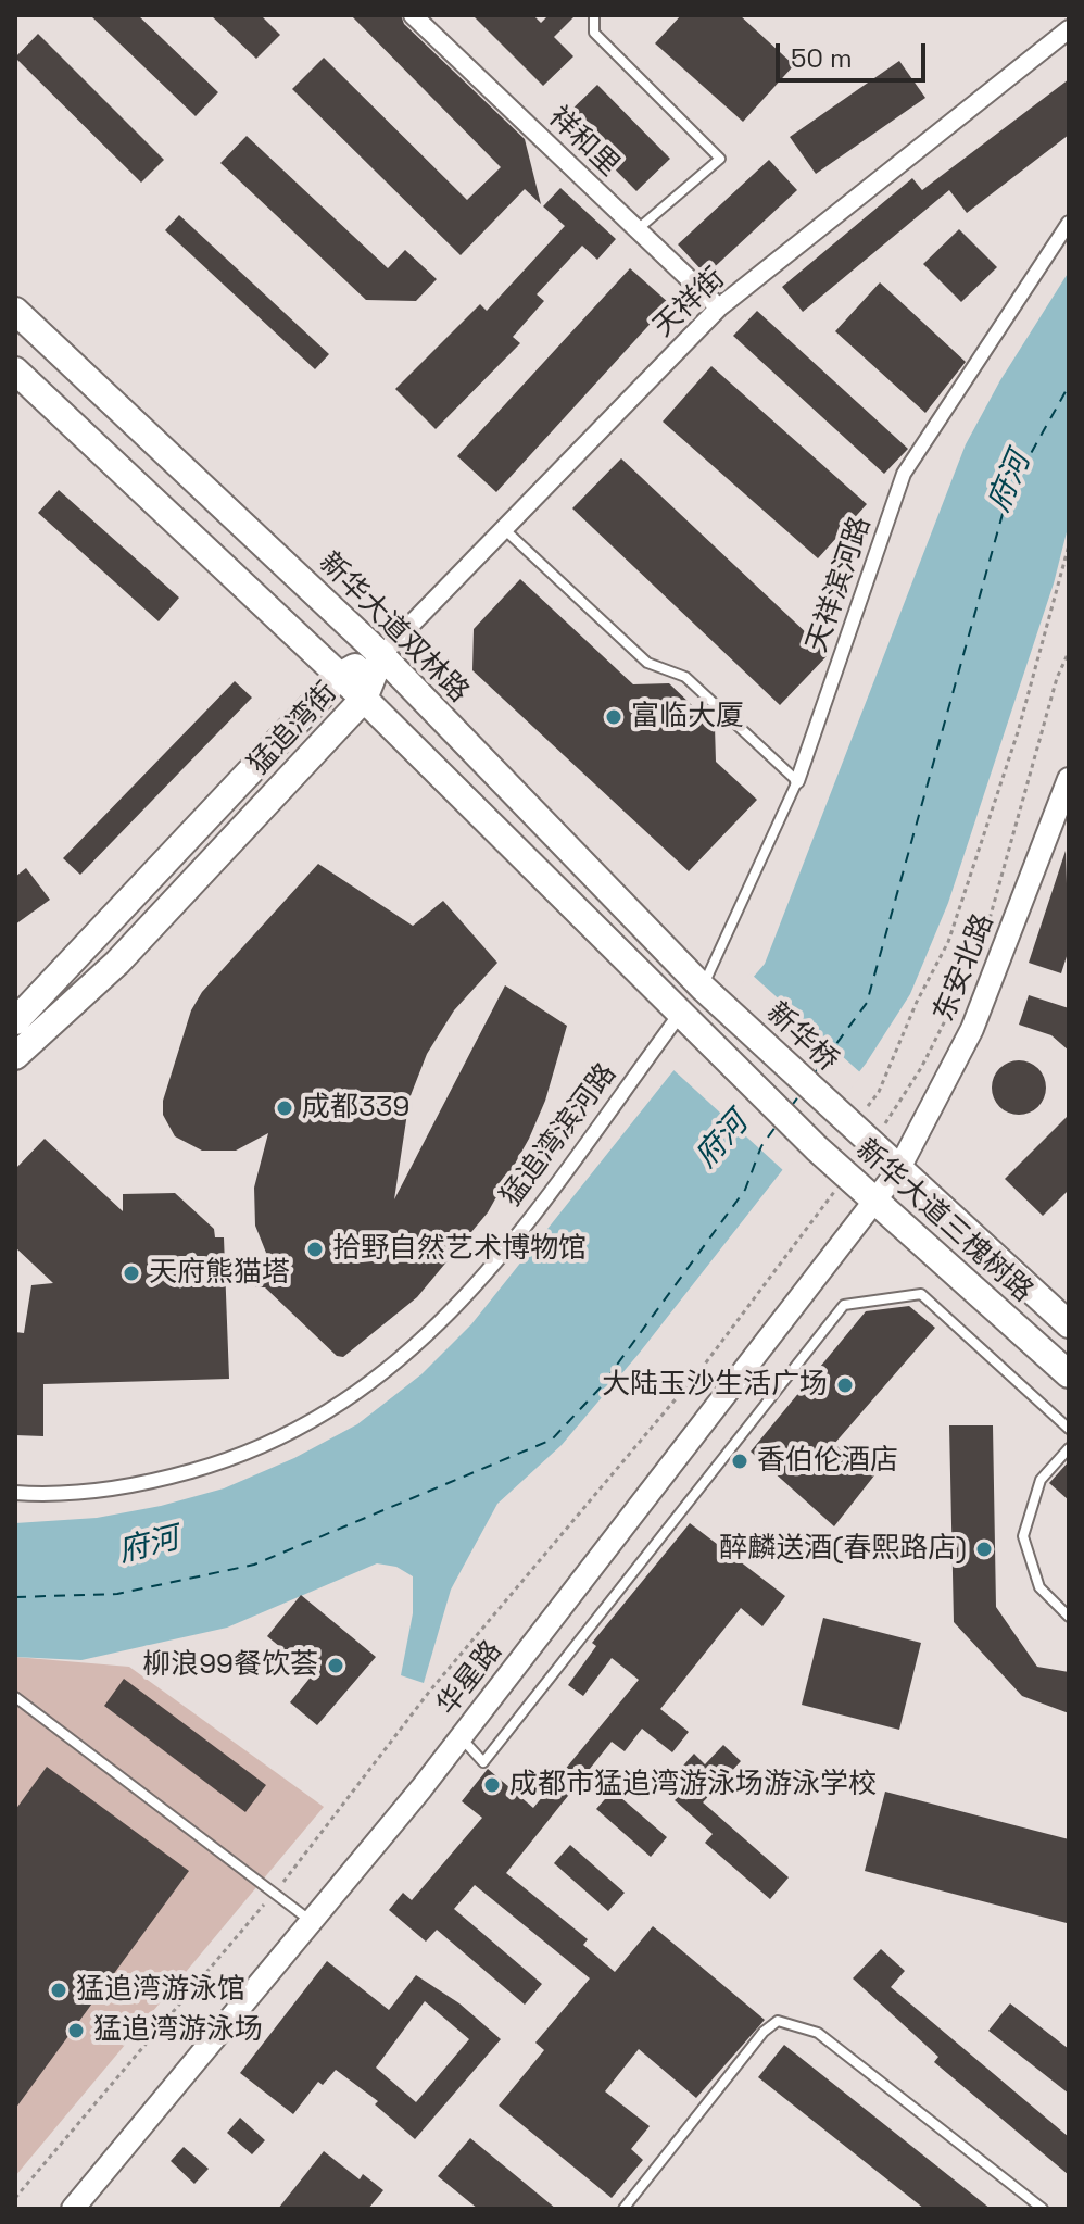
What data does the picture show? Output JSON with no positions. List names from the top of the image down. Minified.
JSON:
{"streets":{"main road":["新华大道双林路","猛追湾街","新华桥","新华大道三槐树路"],"street":["祥和里","天祥街","天祥滨河路","东安北路","猛追湾滨河路","华星路"]},"crossings":[["祥和里","天祥街"],["天祥街","新华大道双林路"],["天祥街","猛追湾街"],["天祥滨河路","新华大道双林路"],["天祥滨河路","新华桥"],["新华大道双林路","猛追湾街"],["新华大道双林路","新华桥"],["东安北路","新华大道三槐树路"],["东安北路","华星路"],["新华桥","新华大道三槐树路"],["猛追湾滨河路","新华大道三槐树路"],["新华大道三槐树路","华星路"]],"water":["府河"],"places":["富临大厦","成都339","拾野自然艺术博物馆","天府熊猫塔","大陆玉沙生活广场","香伯伦酒店","醉麟送酒(春熙路店)","柳浪99餐饮荟","成都市猛追湾游泳场游泳学校","猛追湾游泳馆","猛追湾游泳场"],"scale_bar":"50 m"}
